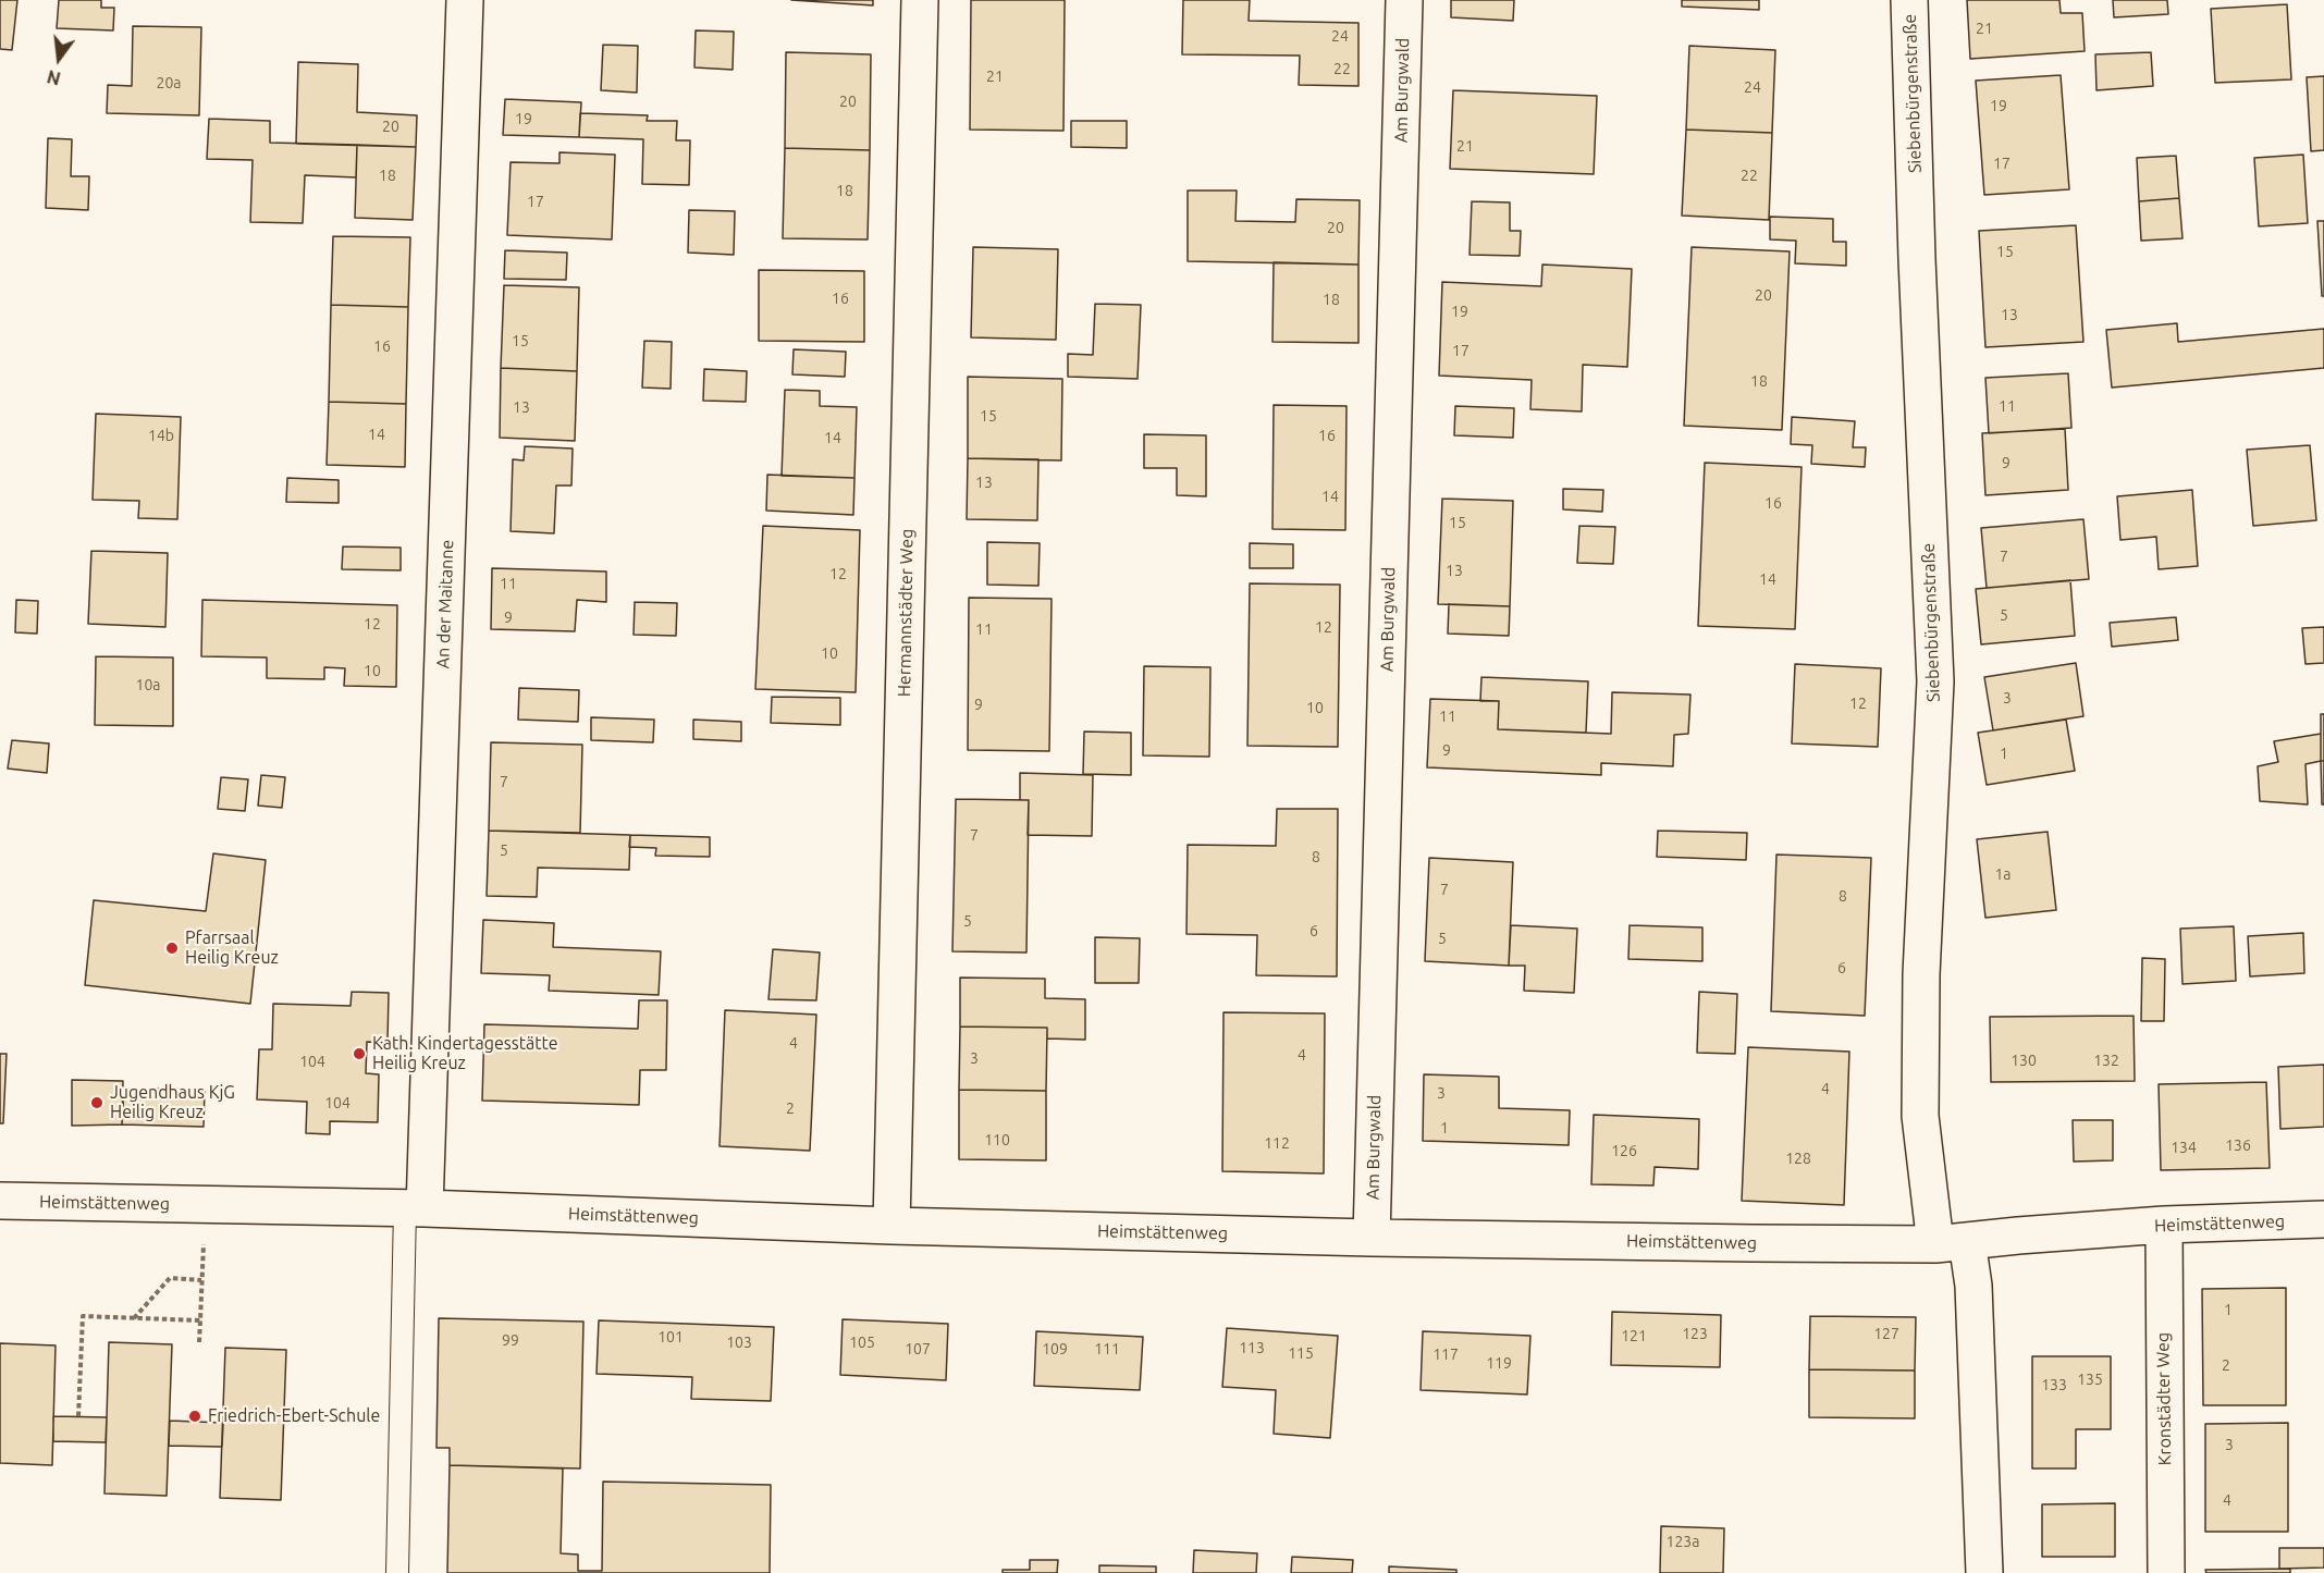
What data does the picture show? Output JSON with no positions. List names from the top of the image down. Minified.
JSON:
{"streets":{"street":["Am Burgwald","Siebenbürgenstraße","An der Maitanne","Hermannstädter Weg","Heimstättenweg","Kronstädter Weg"]},"crossings":[["Am Burgwald","Heimstättenweg"],["Siebenbürgenstraße","Heimstättenweg"],["An der Maitanne","Heimstättenweg"],["Hermannstädter Weg","Heimstättenweg"],["Heimstättenweg","Kronstädter Weg"]],"places":["Pfarrsaal Heilig Kreuz","Kath. Kindertagesstätte Heilig Kreuz","Jugendhaus KjG Heilig Kreuz","Friedrich-Ebert-Schule"],"house_numbers":["21","24","22","21","20a","24","20","19","19","20","21","17","18","22","18","17","20","15","20","16","18","19","13","15","16","17","18","11","13","15","14","14b","16","14","9","13","14","16","15","7","13","12","14","11","5","9","12","12","11","10","10","10a","3","12","9","10","11","9","1","7","7","5","8","1a","7","8","5","6","5","6","4","4","3","130","132","104","4","3","104","2","1","110","112","136","134","126","128","1","123","127","121","101","99","103","105","113","107","109","111","115","117","119","2","135","133","3","4","123a"],"north":"bottom"}
